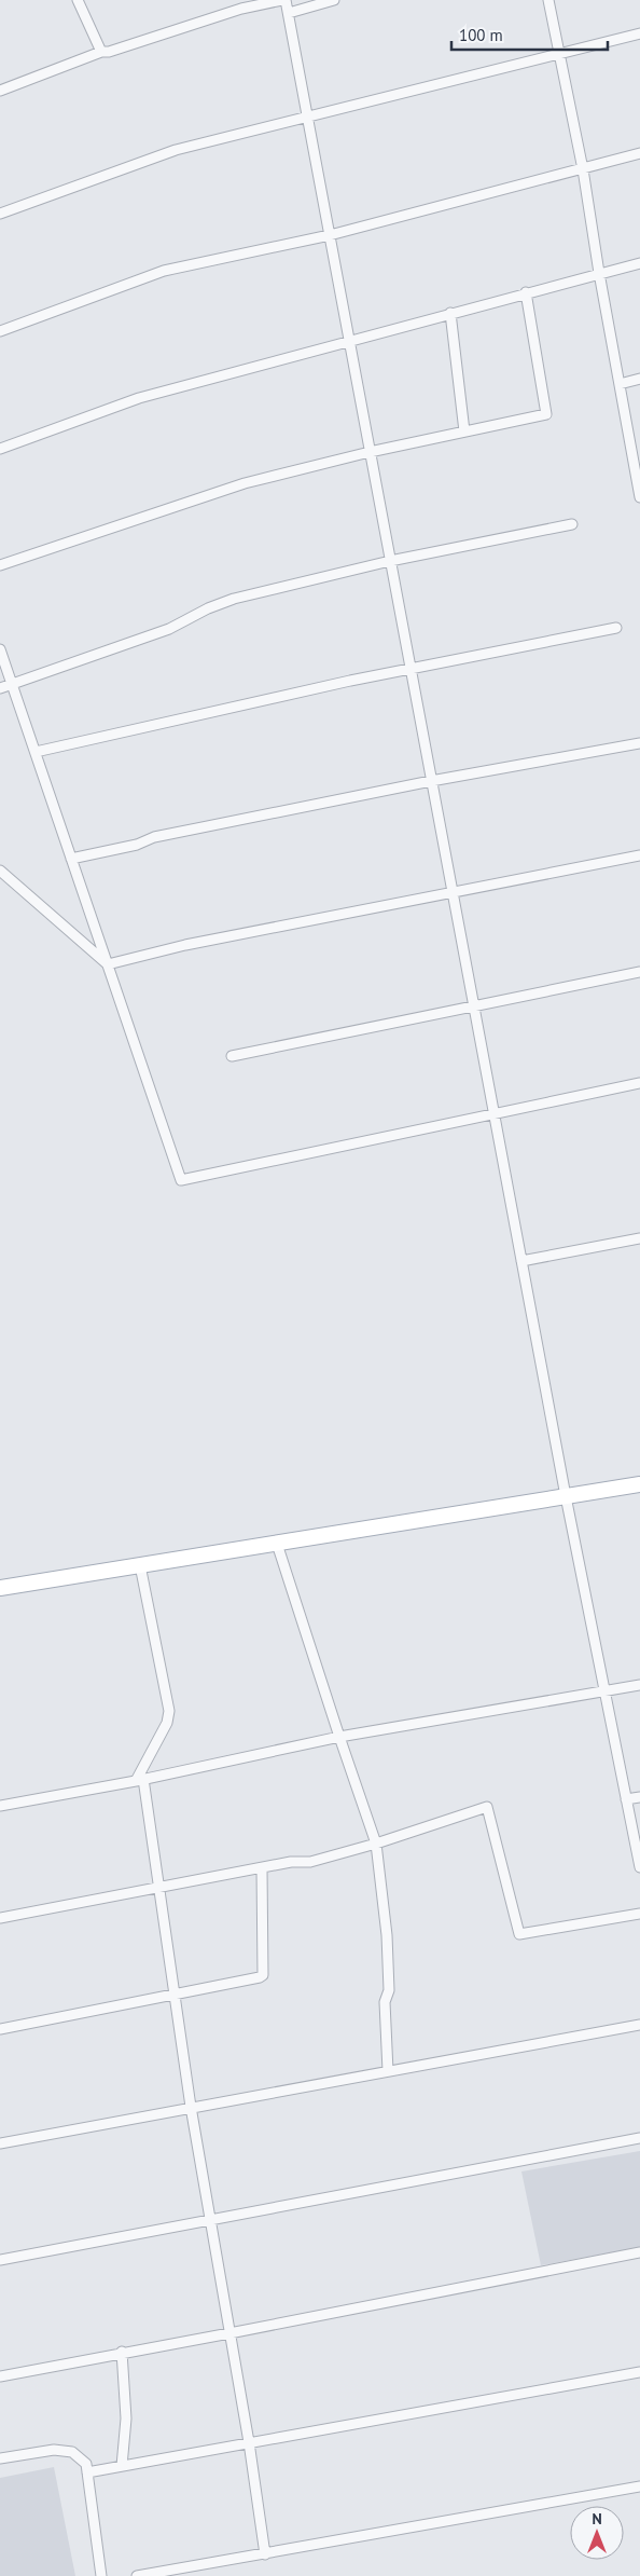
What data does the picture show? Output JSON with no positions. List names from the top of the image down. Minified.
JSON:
{"scale_bar":"100 m","north":"top"}
